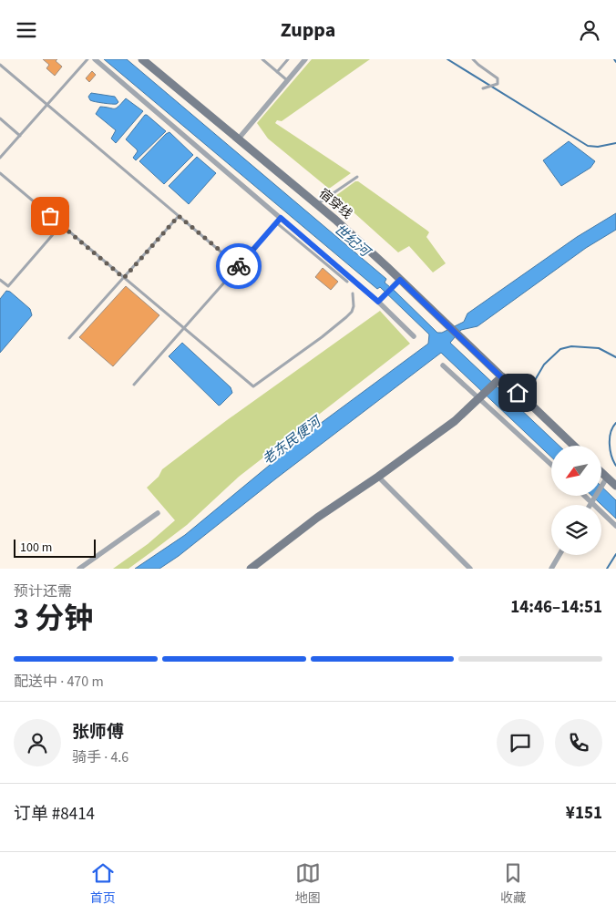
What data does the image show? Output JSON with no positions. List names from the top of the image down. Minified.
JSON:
{"streets":{"main road":["宿穿线"]},"water":["世纪河","老东民便河"],"scale_bar":"100 m","north":"bottom left","page":{"header":"Zuppa","scale":"100 m","heading":["3 分钟","预计还需","14:46–14:51"],"panel":["张师傅","骑手 · 4.6","订单 #8414","¥151"],"bar":"配送中 · 470 m","tabs":["首页","地图","收藏"]}}
